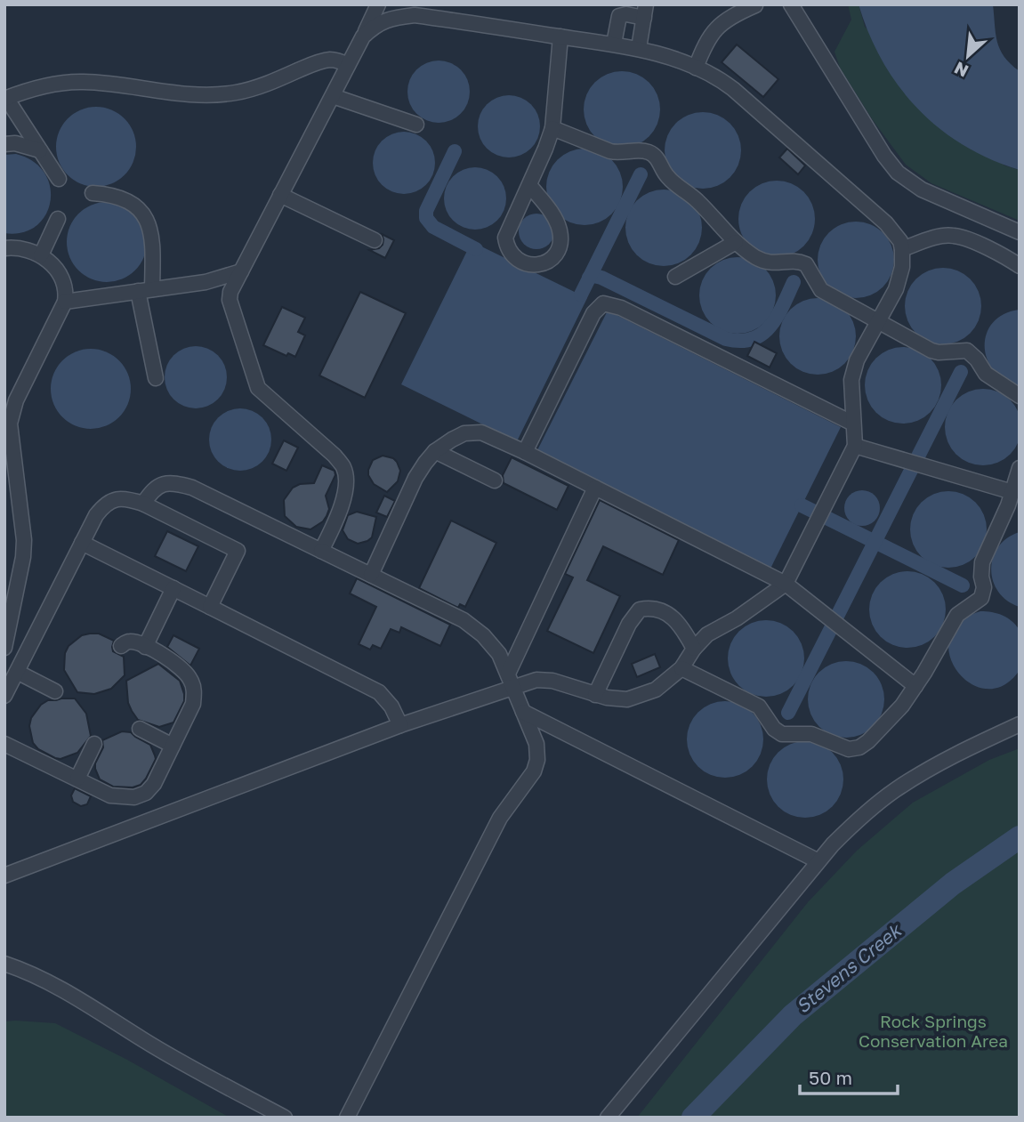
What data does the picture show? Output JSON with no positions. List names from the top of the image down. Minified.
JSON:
{"water":["Stevens Creek"],"parks":["Rock Springs Conservation Area"],"scale_bar":"50 m","north":"bottom left"}
